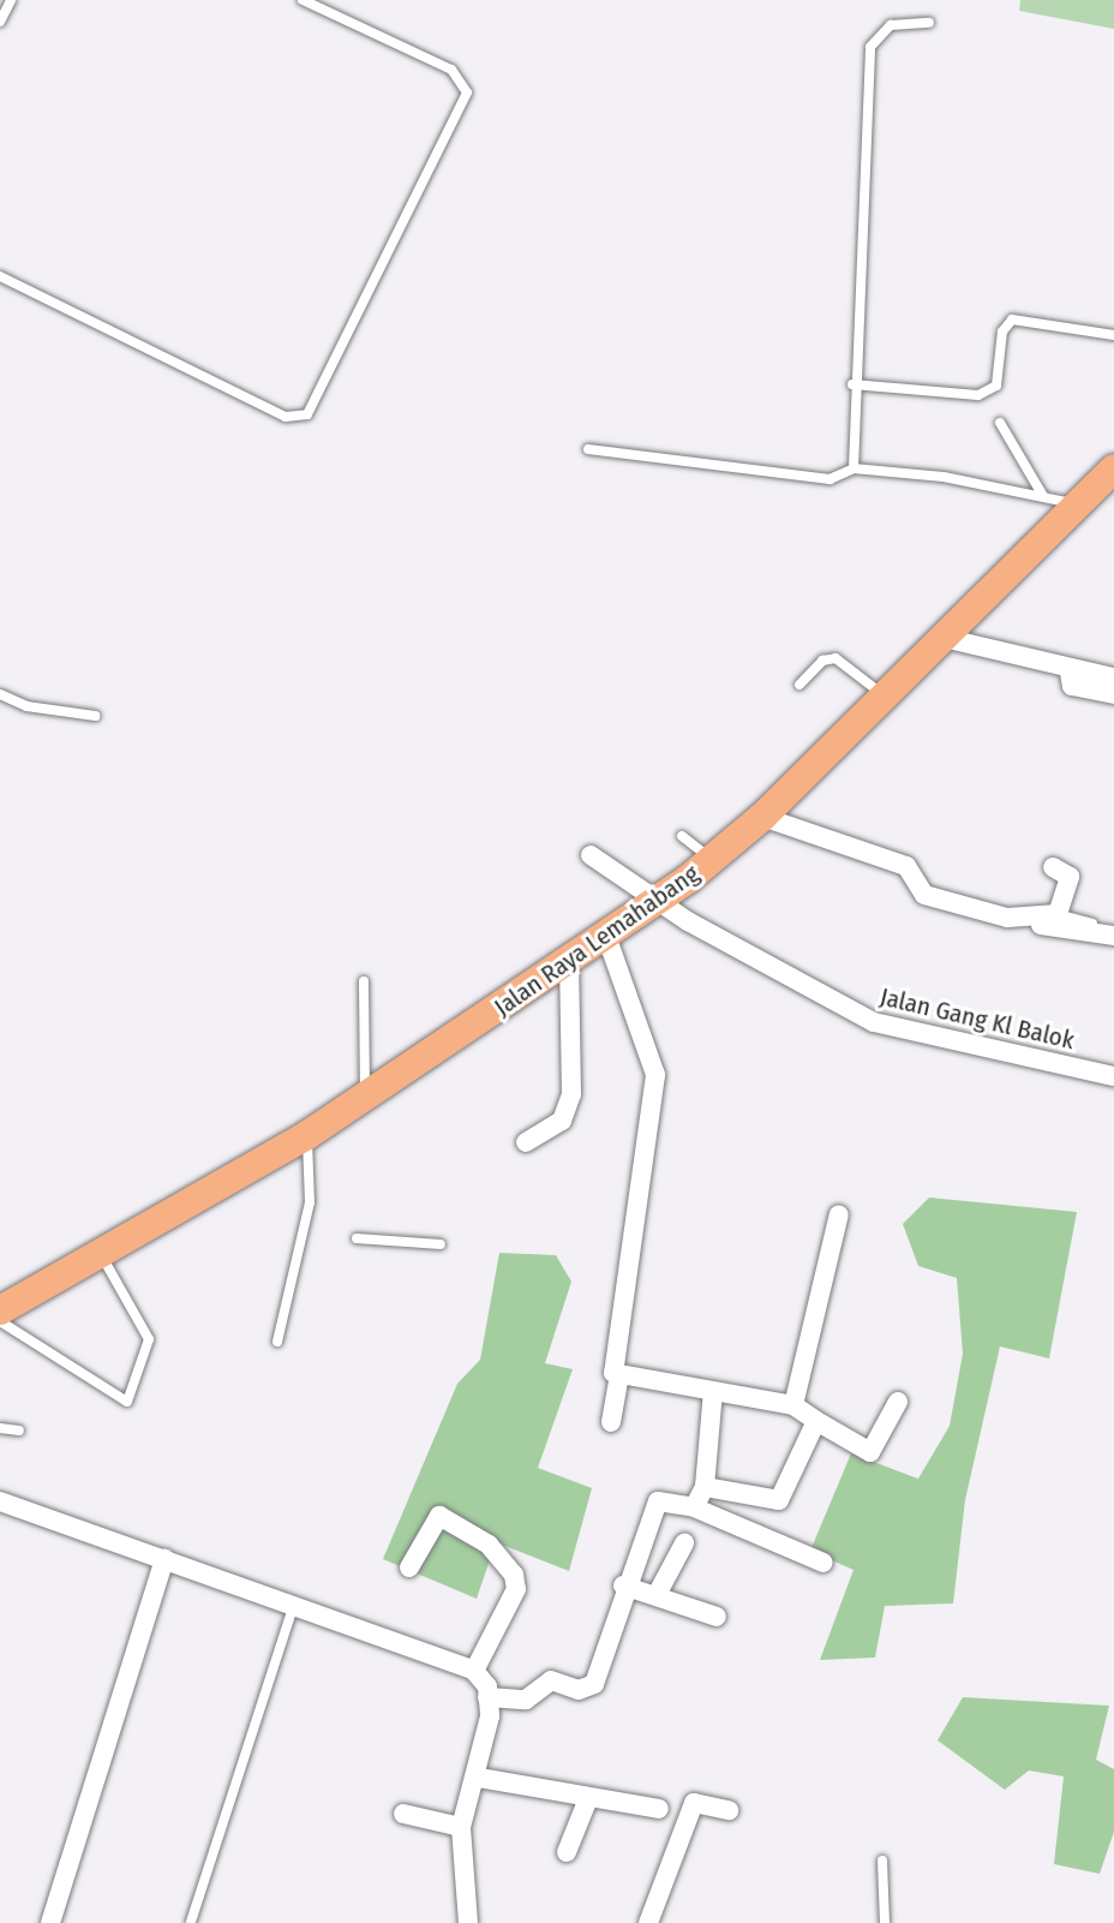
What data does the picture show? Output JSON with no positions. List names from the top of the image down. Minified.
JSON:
{"streets":{"main road":["Jalan Raya Lemahabang"],"street":["Jalan Gang Kl Balok"]},"crossings":[["Jalan Raya Lemahabang","Jalan Gang Kl Balok"]]}
